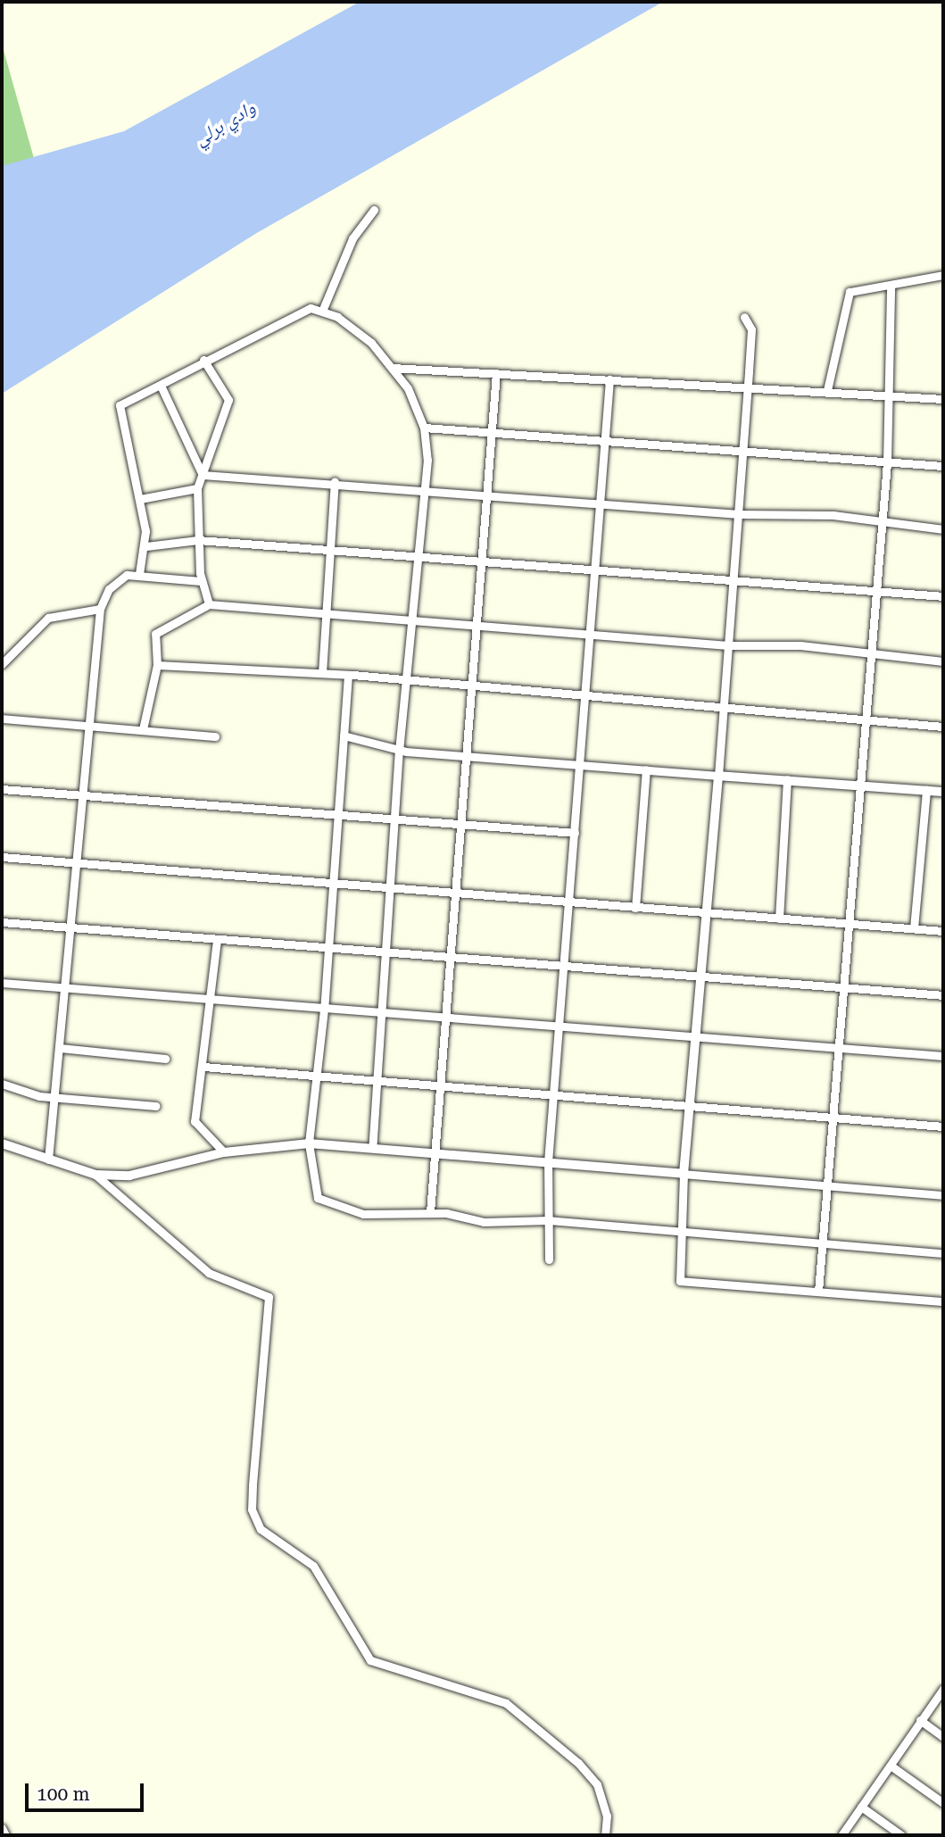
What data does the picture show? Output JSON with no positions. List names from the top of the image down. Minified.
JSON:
{"water":["وادي برلي"],"scale_bar":"100 m"}
